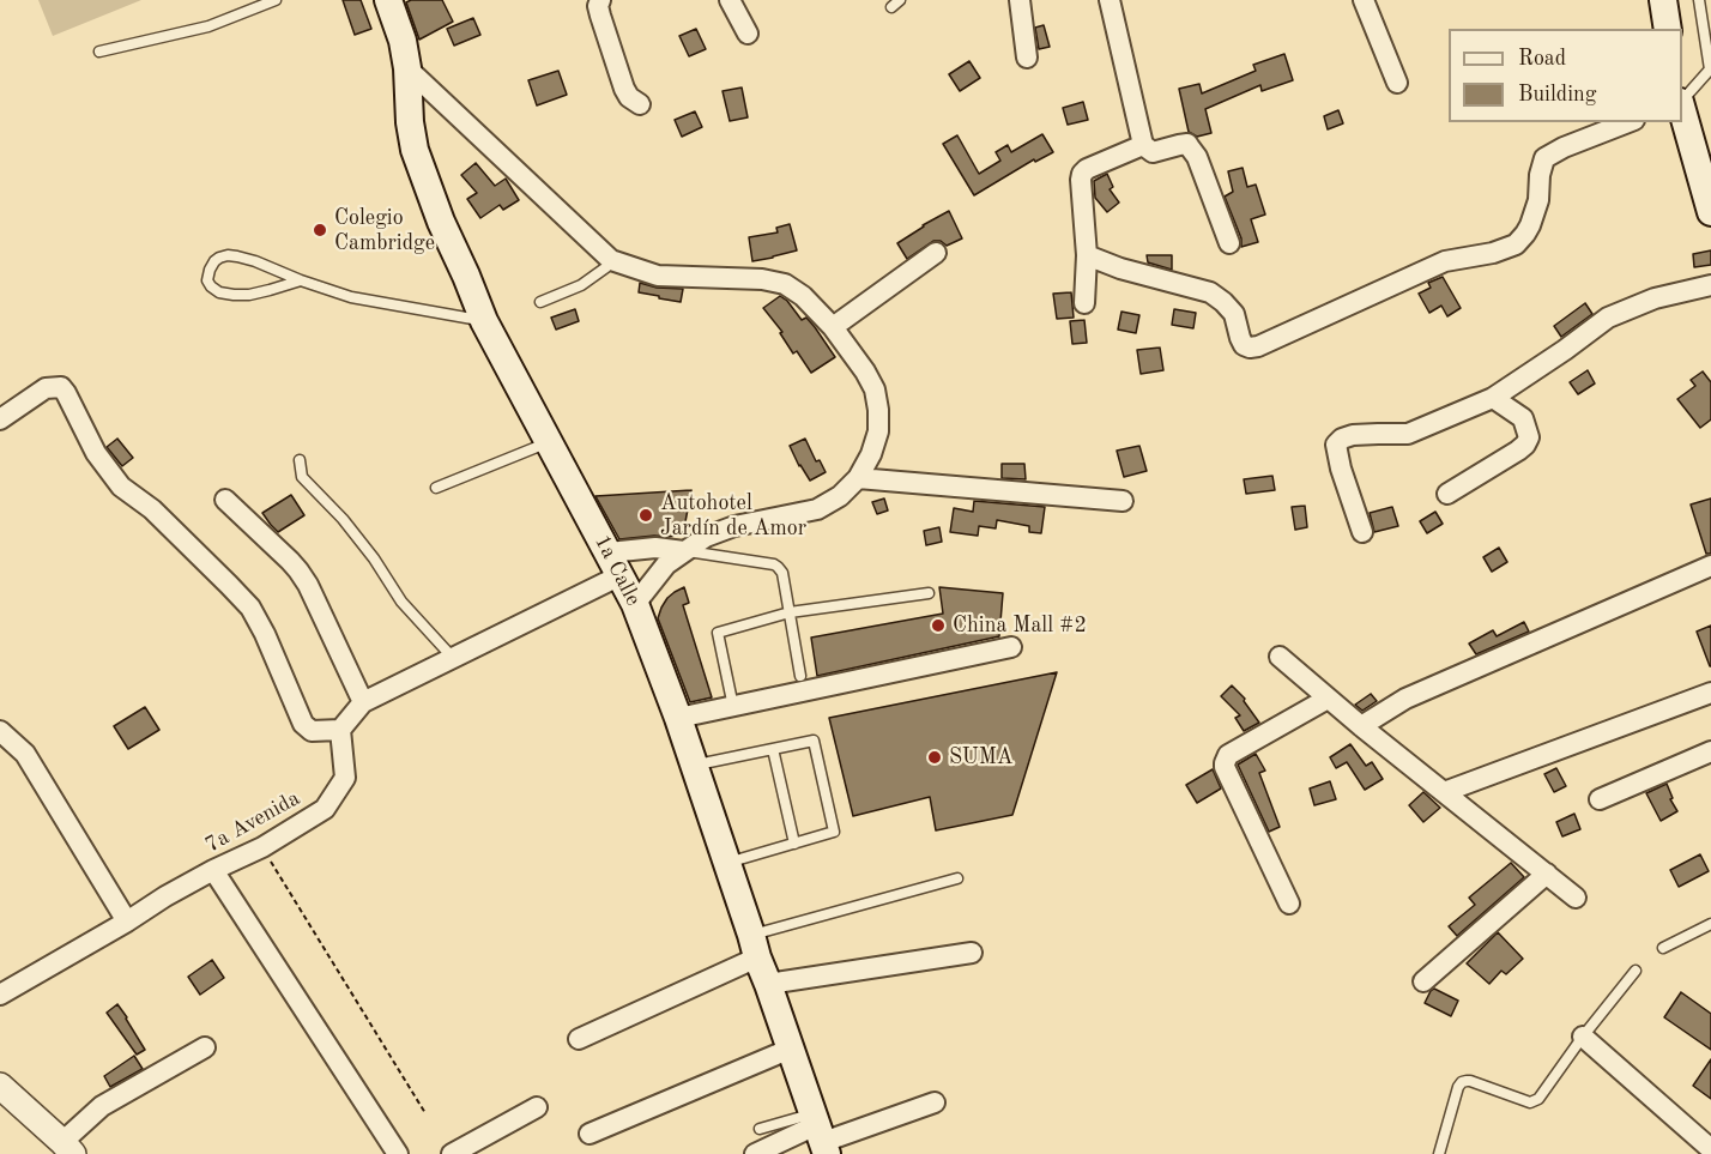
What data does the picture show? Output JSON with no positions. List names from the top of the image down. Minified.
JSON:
{"streets":{"main road":["1a Calle"],"street":["7a Avenida"]},"places":["Colegio Cambridge","Autohotel Jardín de Amor","China Mall #2","SUMA"],"legend":["Road","Building"]}
